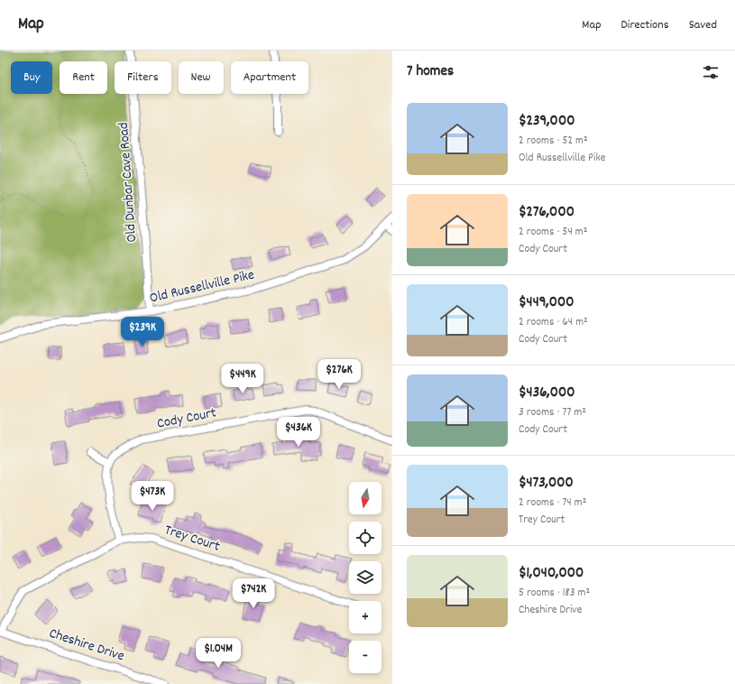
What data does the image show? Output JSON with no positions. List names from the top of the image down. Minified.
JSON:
{"streets":{"street":["Old Dunbar Cave Road","Old Russellville Pike","Cody Court","Trey Court","Cheshire Drive"]},"crossings":[["Old Dunbar Cave Road","Old Russellville Pike"],["Trey Court","Cheshire Drive"]],"north":"bottom","page":{"header":"Map","nav":["Map","Directions","Saved"],"heading":"7 homes","chip":["Buy","Rent","Filters","New","Apartment"],"list":[{"name":"$239,000","note":"2 rooms · 52 m² · Old Russellville Pike"},{"name":"$276,000","note":"2 rooms · 54 m² · Cody Court"},{"name":"$449,000","note":"2 rooms · 64 m² · Cody Court"},{"name":"$436,000","note":"3 rooms · 77 m² · Cody Court"},{"name":"$473,000","note":"2 rooms · 74 m² · Trey Court"},{"name":"$1,040,000","note":"5 rooms · 183 m² · Cheshire Drive"}],"price":["$239K","$276K","$449K","$436K","$473K","$742K","$1.04M"],"map_buttons":["+","−"]}}
